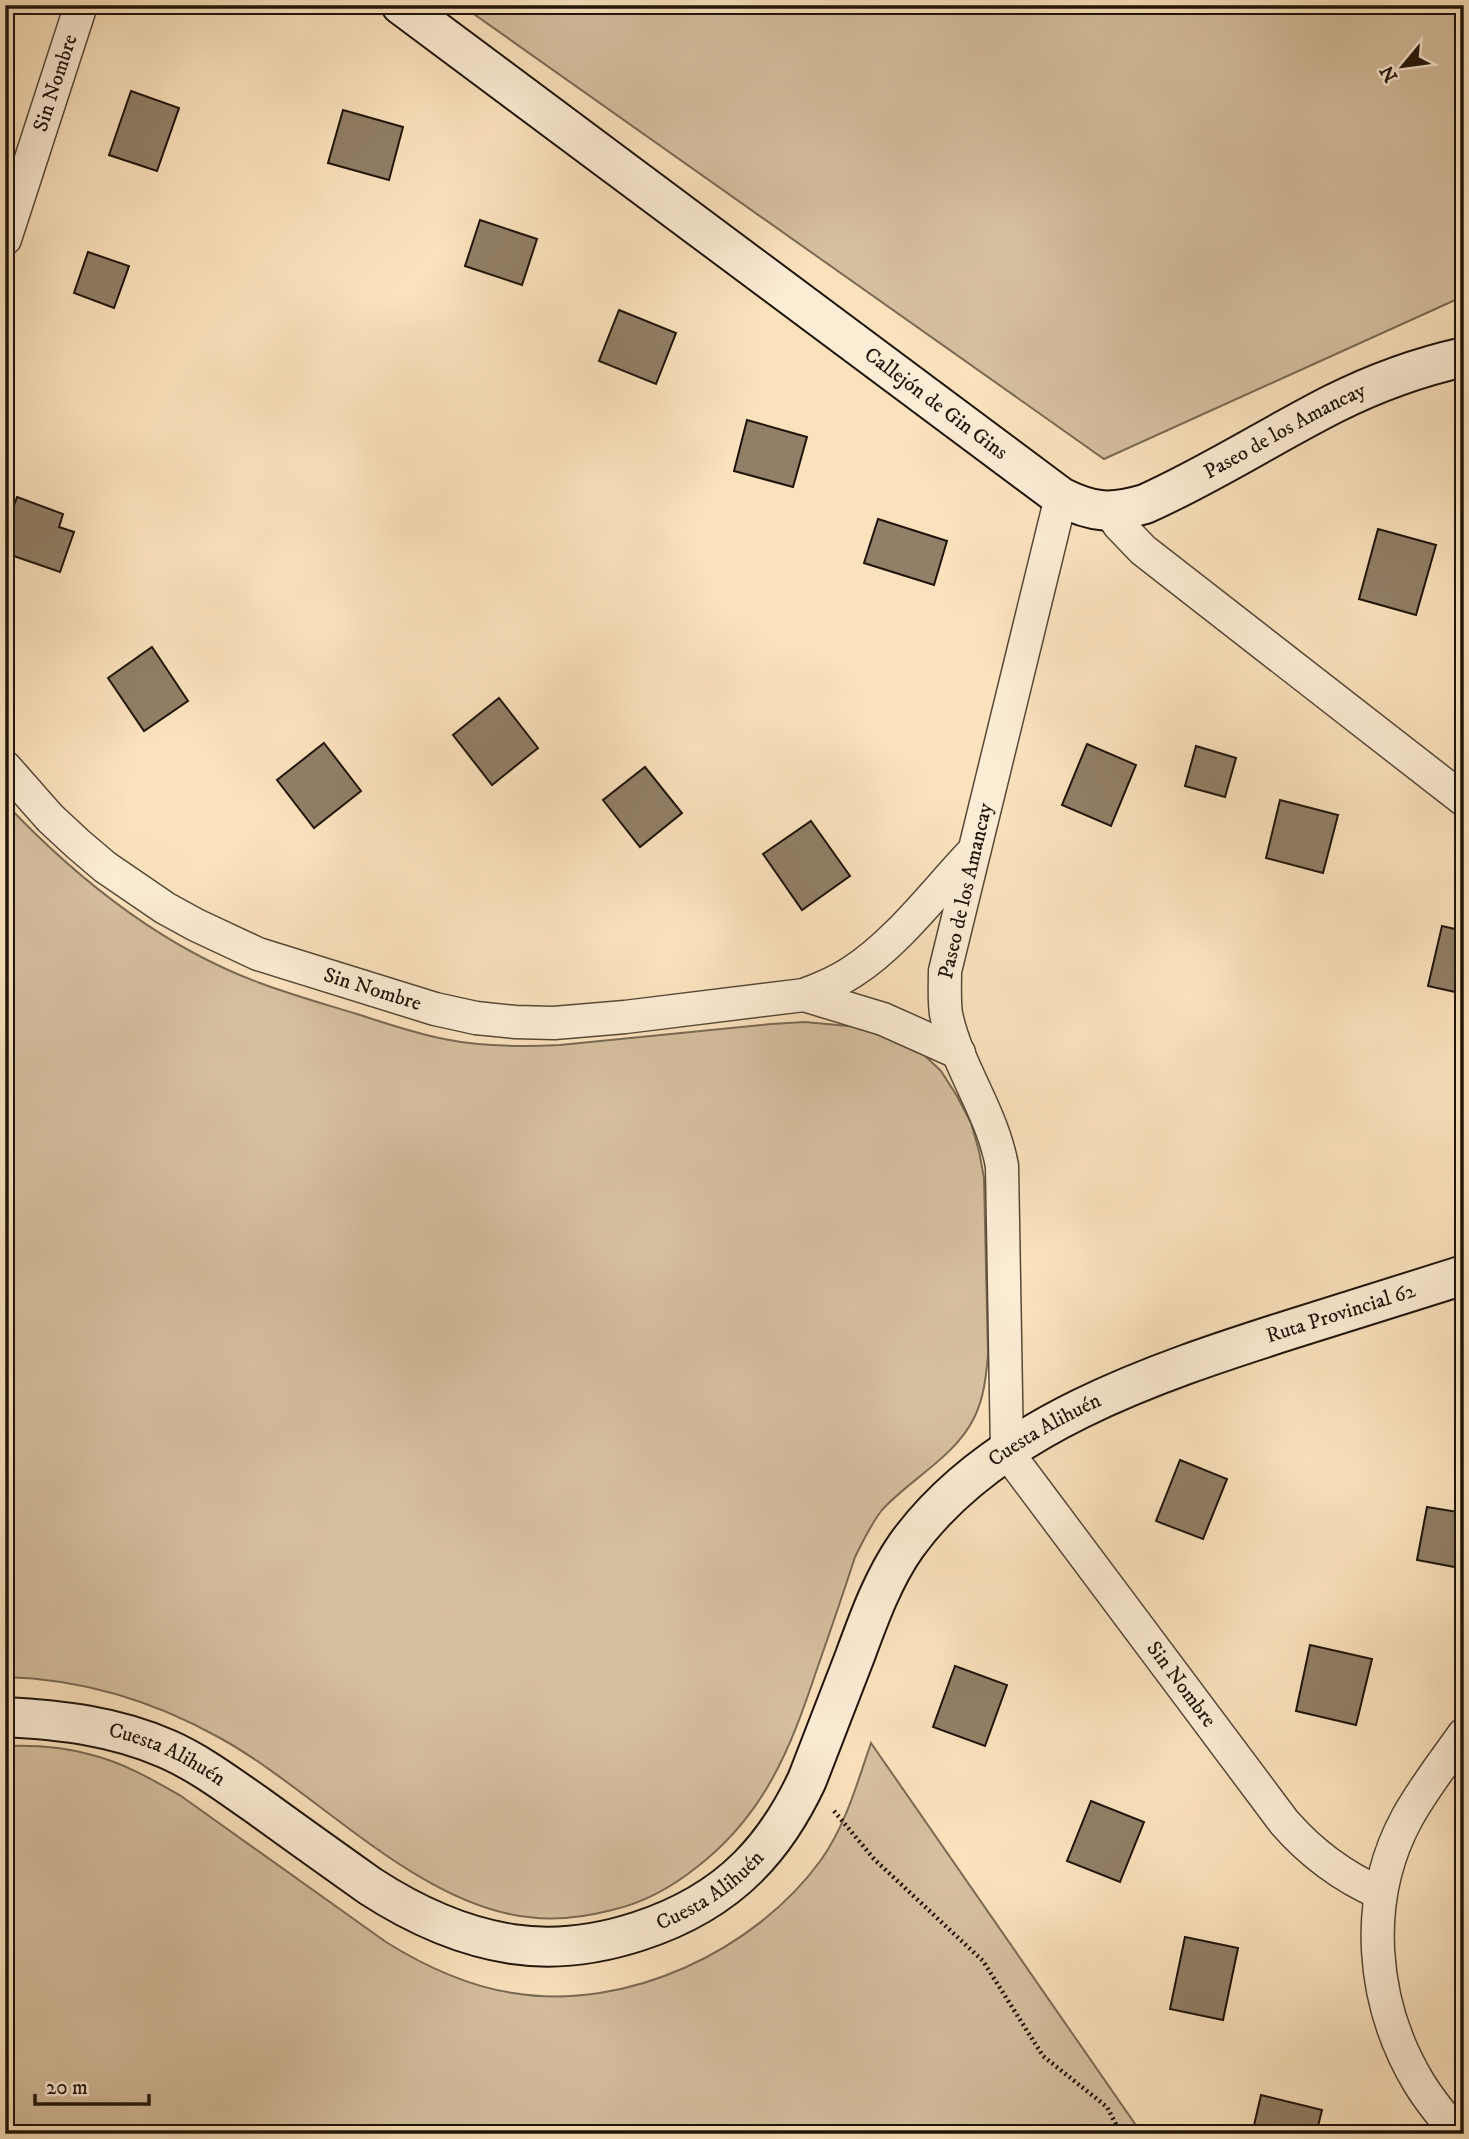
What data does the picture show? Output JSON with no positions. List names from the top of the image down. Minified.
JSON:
{"streets":{"main road":["Callejón de Gin Gins","Paseo de los Amancay","Ruta Provincial 62","Cuesta Alihuén"],"street":["Sin Nombre"]},"crossings":[["Sin Nombre","Paseo de los Amancay"],["Sin Nombre","Cuesta Alihuén"],["Callejón de Gin Gins","Paseo de los Amancay"],["Paseo de los Amancay","Cuesta Alihuén"],["Ruta Provincial 62","Cuesta Alihuén"]],"scale_bar":"20 m","north":"bottom left"}
